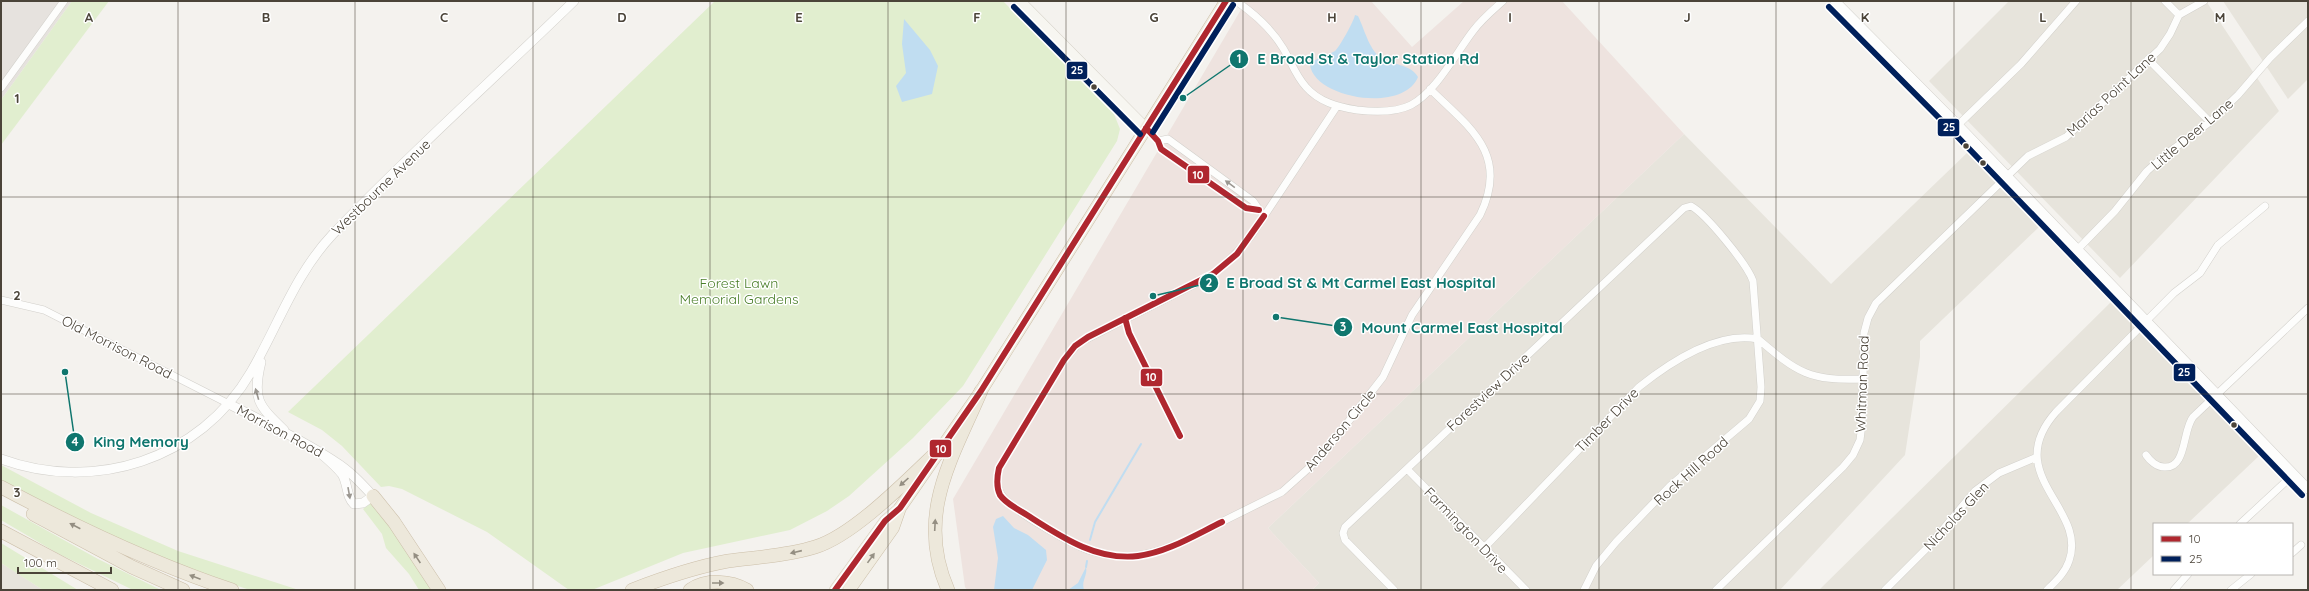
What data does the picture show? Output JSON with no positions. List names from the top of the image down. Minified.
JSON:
{"streets":{"street":["Marias Point Lane","Little Deer Lane","Westbourne Avenue","Old Morrison Road","Whitman Road","Forestview Drive","Timber Drive","Anderson Circle","Morrison Road","Rock Hill Road","Nicholas Glen","Farmington Drive"]},"crossings":[["Marias Point Lane","Whitman Road"],["Westbourne Avenue","Old Morrison Road"],["Westbourne Avenue","Morrison Road"],["Old Morrison Road","Morrison Road"],["Forestview Drive","Rock Hill Road"],["Forestview Drive","Farmington Drive"],["Timber Drive","Rock Hill Road"],["Timber Drive","Farmington Drive"]],"parks":["Forest Lawn Memorial Gardens"],"places":["E Broad St & Taylor Station Rd","E Broad St & Mt Carmel East Hospital","Mount Carmel East Hospital","King Memory"],"lines":["transit line 10","transit line 25"],"legend":["10","25"],"scale_bar":"100 m","grid":{"columns":["A","B","C","D","E","F","G","H","I","J","K","L","M"],"rows":["1","2","3"]}}
